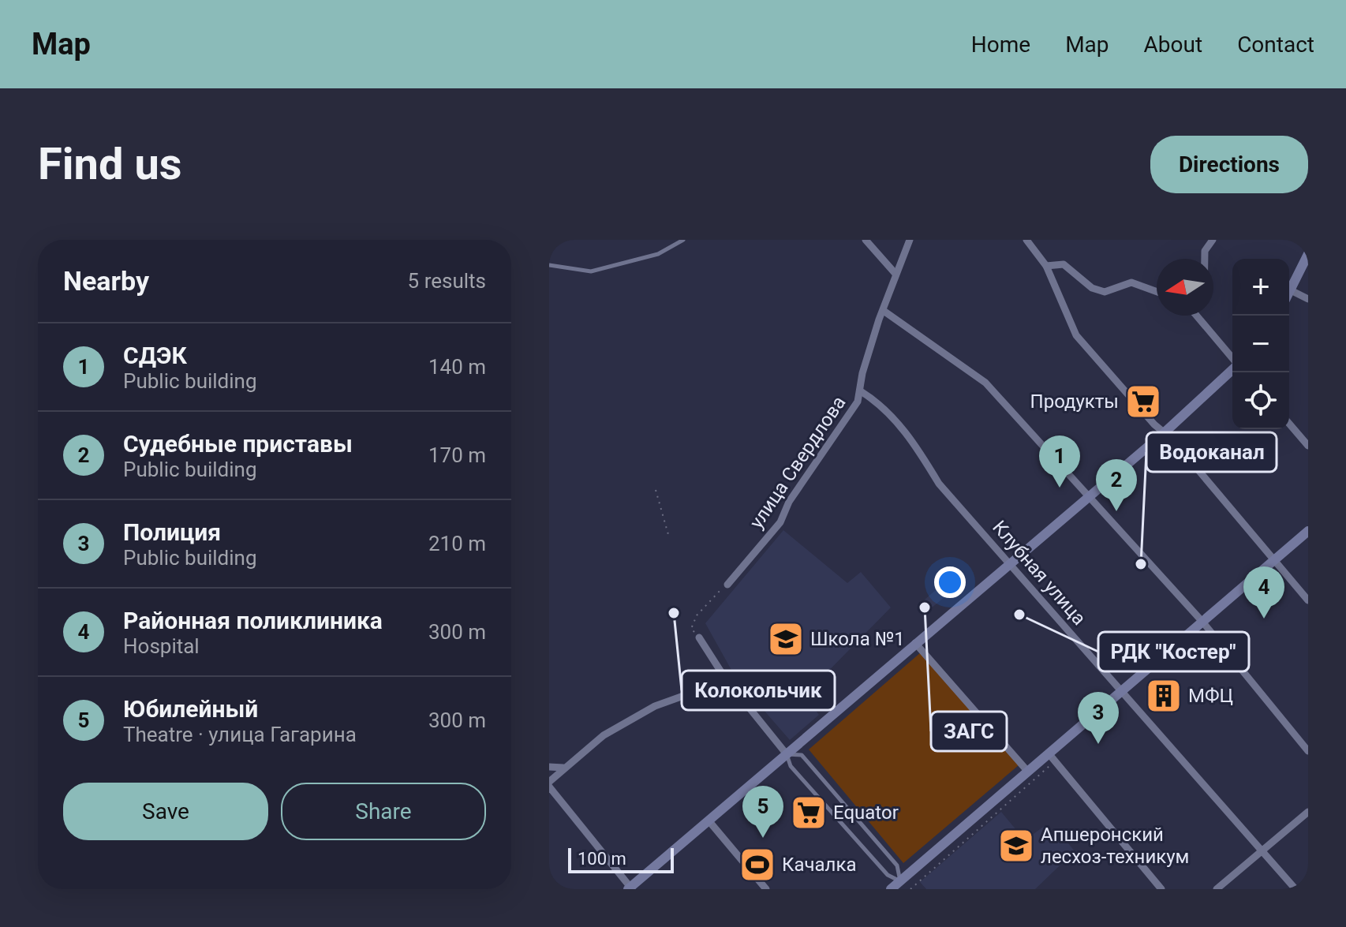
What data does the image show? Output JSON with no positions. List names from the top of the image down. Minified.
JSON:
{"streets":{"street":["улица Свердлова","Клубная улица"]},"crossings":[["улица Свердлова","Клубная улица"]],"places":{"supermarket":["Продукты","Equator"],"other":["Водоканал","ЗАГС","Колокольчик","РДК \"Костер\""],"school or university":["Школа №1","Апшеронский лесхоз-техникум"],"building":["МФЦ"],"sports":["Качалка"]},"scale_bar":"100 m","north":"left","page":{"header":"Map","nav":["Home","Map","About","Contact"],"buttons":["Directions",["Save","Share"]],"title":"Find us","heading":["Nearby","5 results"],"map_buttons":["+","−"],"list":[{"mark":"1","name":"СДЭК","note":"Public building","value":"140 m"},{"mark":"2","name":"Судебные приставы","note":"Public building","value":"170 m"},{"mark":"3","name":"Полиция","note":"Public building","value":"210 m"},{"mark":"4","name":"Районная поликлиника","note":"Hospital","value":"300 m"},{"mark":"5","name":"Юбилейный","note":"Theatre · улица Гагарина","value":"300 m"}],"pins":["1","2","4","3","5"],"scale":"100 m"}}
